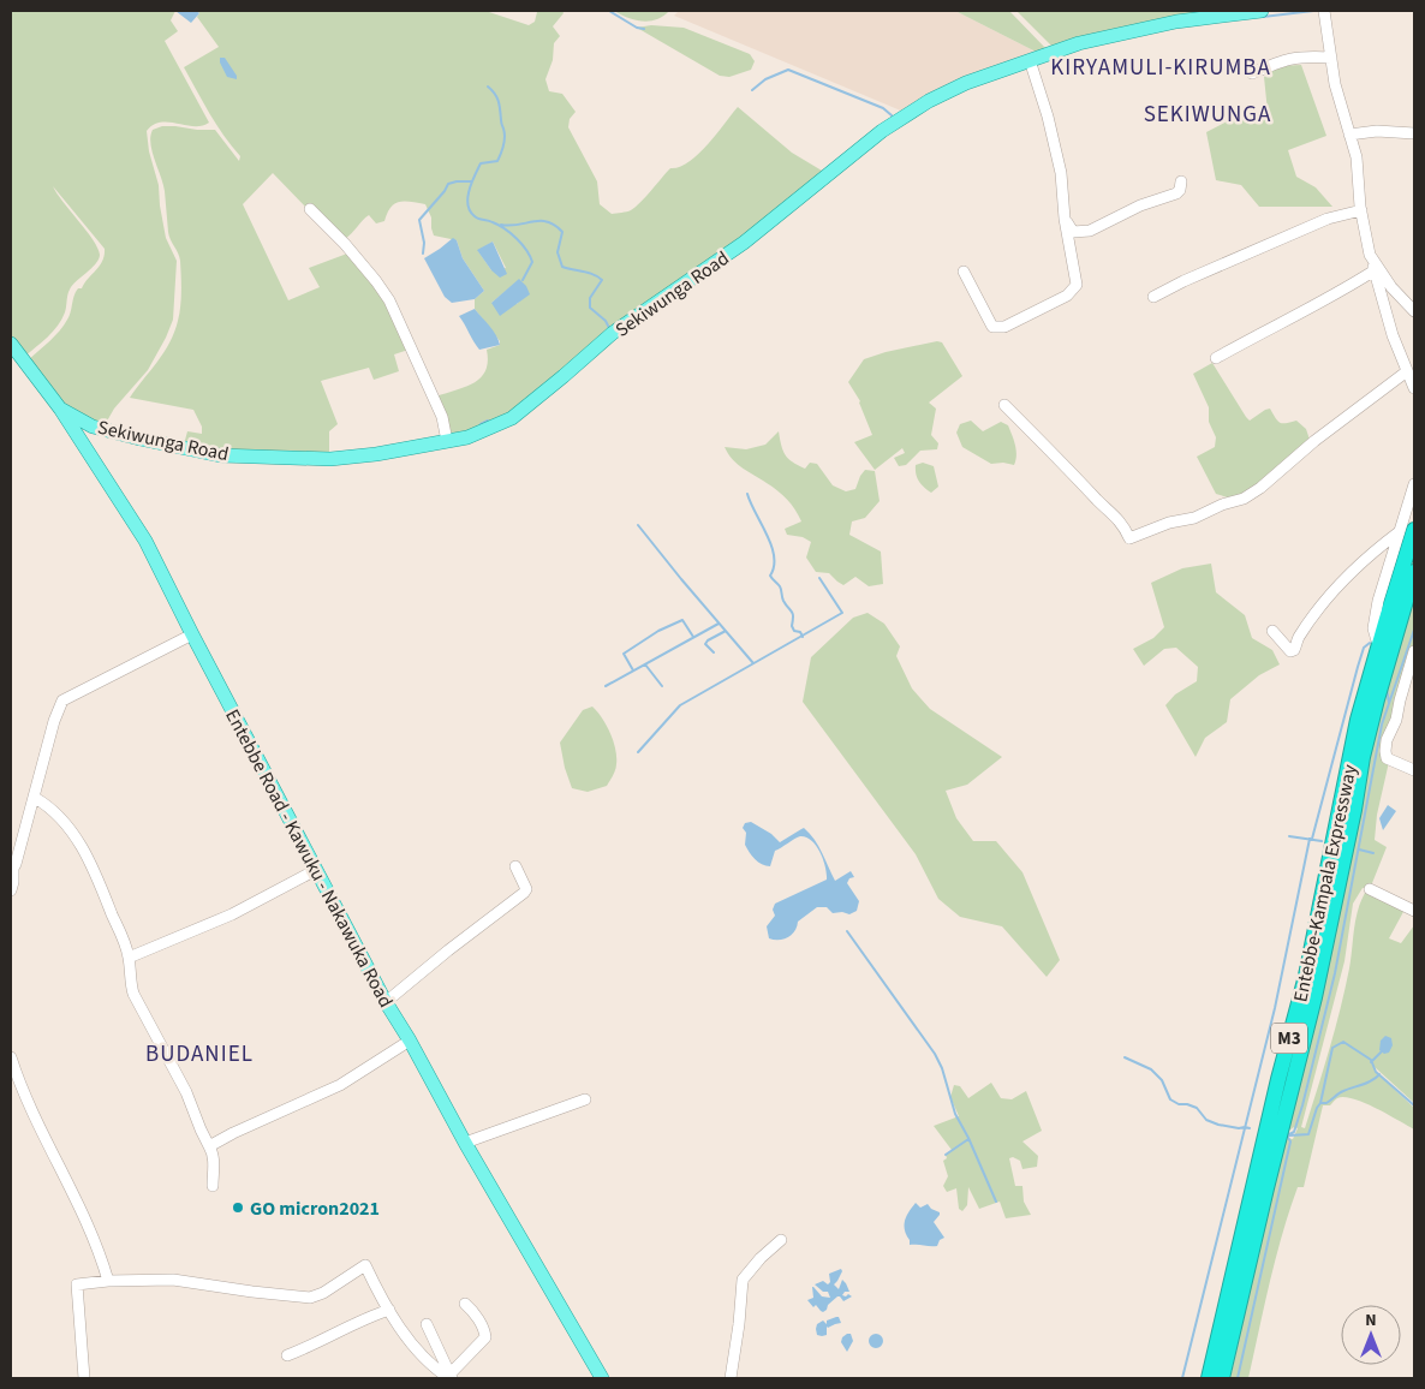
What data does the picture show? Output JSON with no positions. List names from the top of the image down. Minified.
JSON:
{"streets":{"highway":["Entebbe-Kampala Expressway","M3"],"main road":["Sekiwunga Road","Entebbe Road - Kawuku - Nakawuka Road"]},"crossings":[["Sekiwunga Road","Entebbe Road - Kawuku - Nakawuka Road"]],"districts":["KIRYAMULI-KIRUMBA","SEKIWUNGA","BUDANIEL"],"places":["GO micron2021"],"north":"top"}
